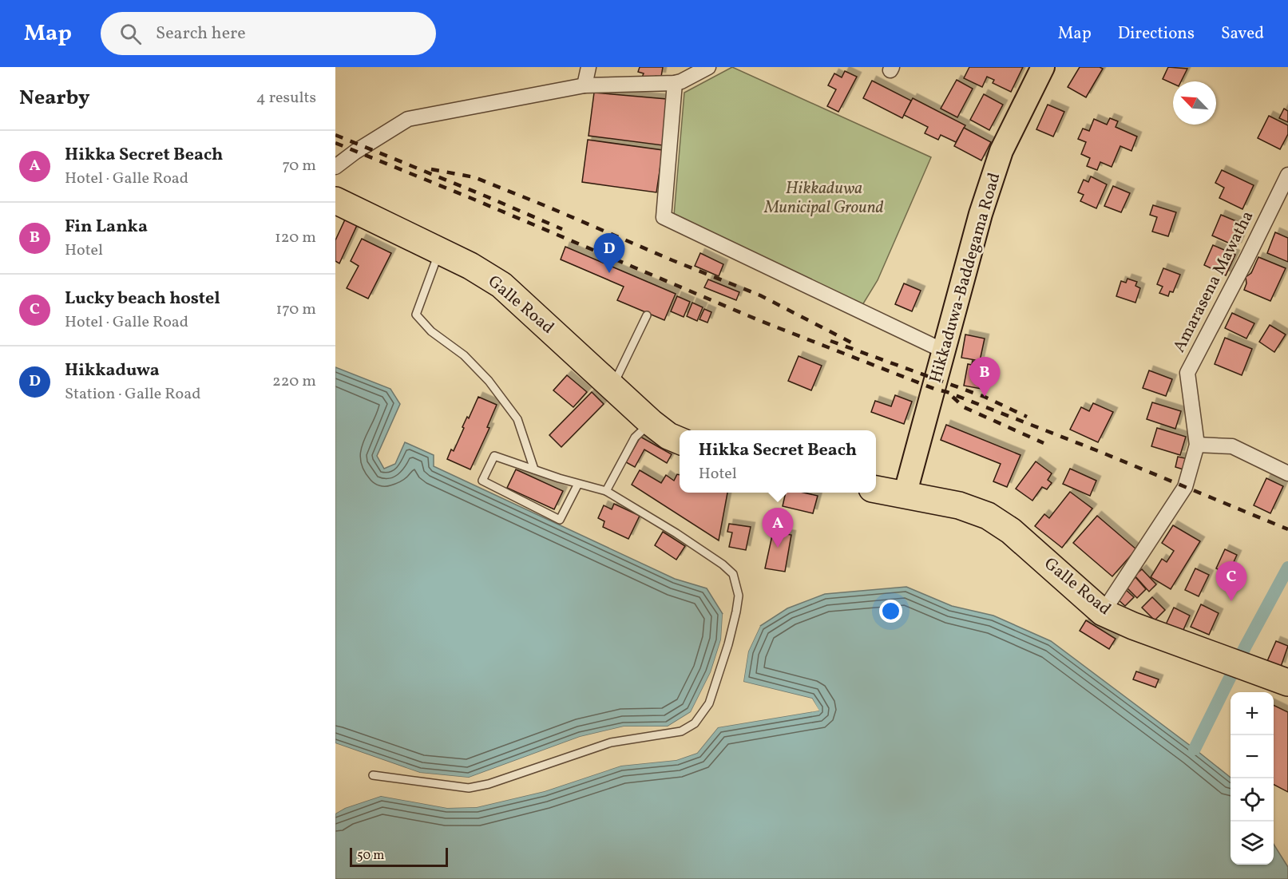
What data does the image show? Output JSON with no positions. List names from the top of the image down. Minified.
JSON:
{"streets":{"highway":["Galle Road"],"main road":["Hikkaduwa-Baddegama Road"],"street":["Amarasena Mawatha"]},"crossings":[["Hikkaduwa-Baddegama Road","Galle Road"],["Amarasena Mawatha","Galle Road"]],"parks":["Hikkaduwa Municipal Ground"],"scale_bar":"50 m","north":"top left","page":{"header":"Map","search":"Search here","nav":["Map","Directions","Saved"],"heading":["Nearby","4 results"],"list":[{"mark":"A","name":"Hikka Secret Beach","note":"Hotel · Galle Road","value":"70 m"},{"mark":"B","name":"Fin Lanka","note":"Hotel","value":"120 m"},{"mark":"C","name":"Lucky beach hostel","note":"Hotel · Galle Road","value":"170 m"},{"mark":"D","name":"Hikkaduwa","note":"Station · Galle Road","value":"220 m"}],"pins":["D","B","A","C"],"popup":["Hikka Secret Beach","Hotel"],"map_buttons":["+","−"],"scale":"50 m"}}
